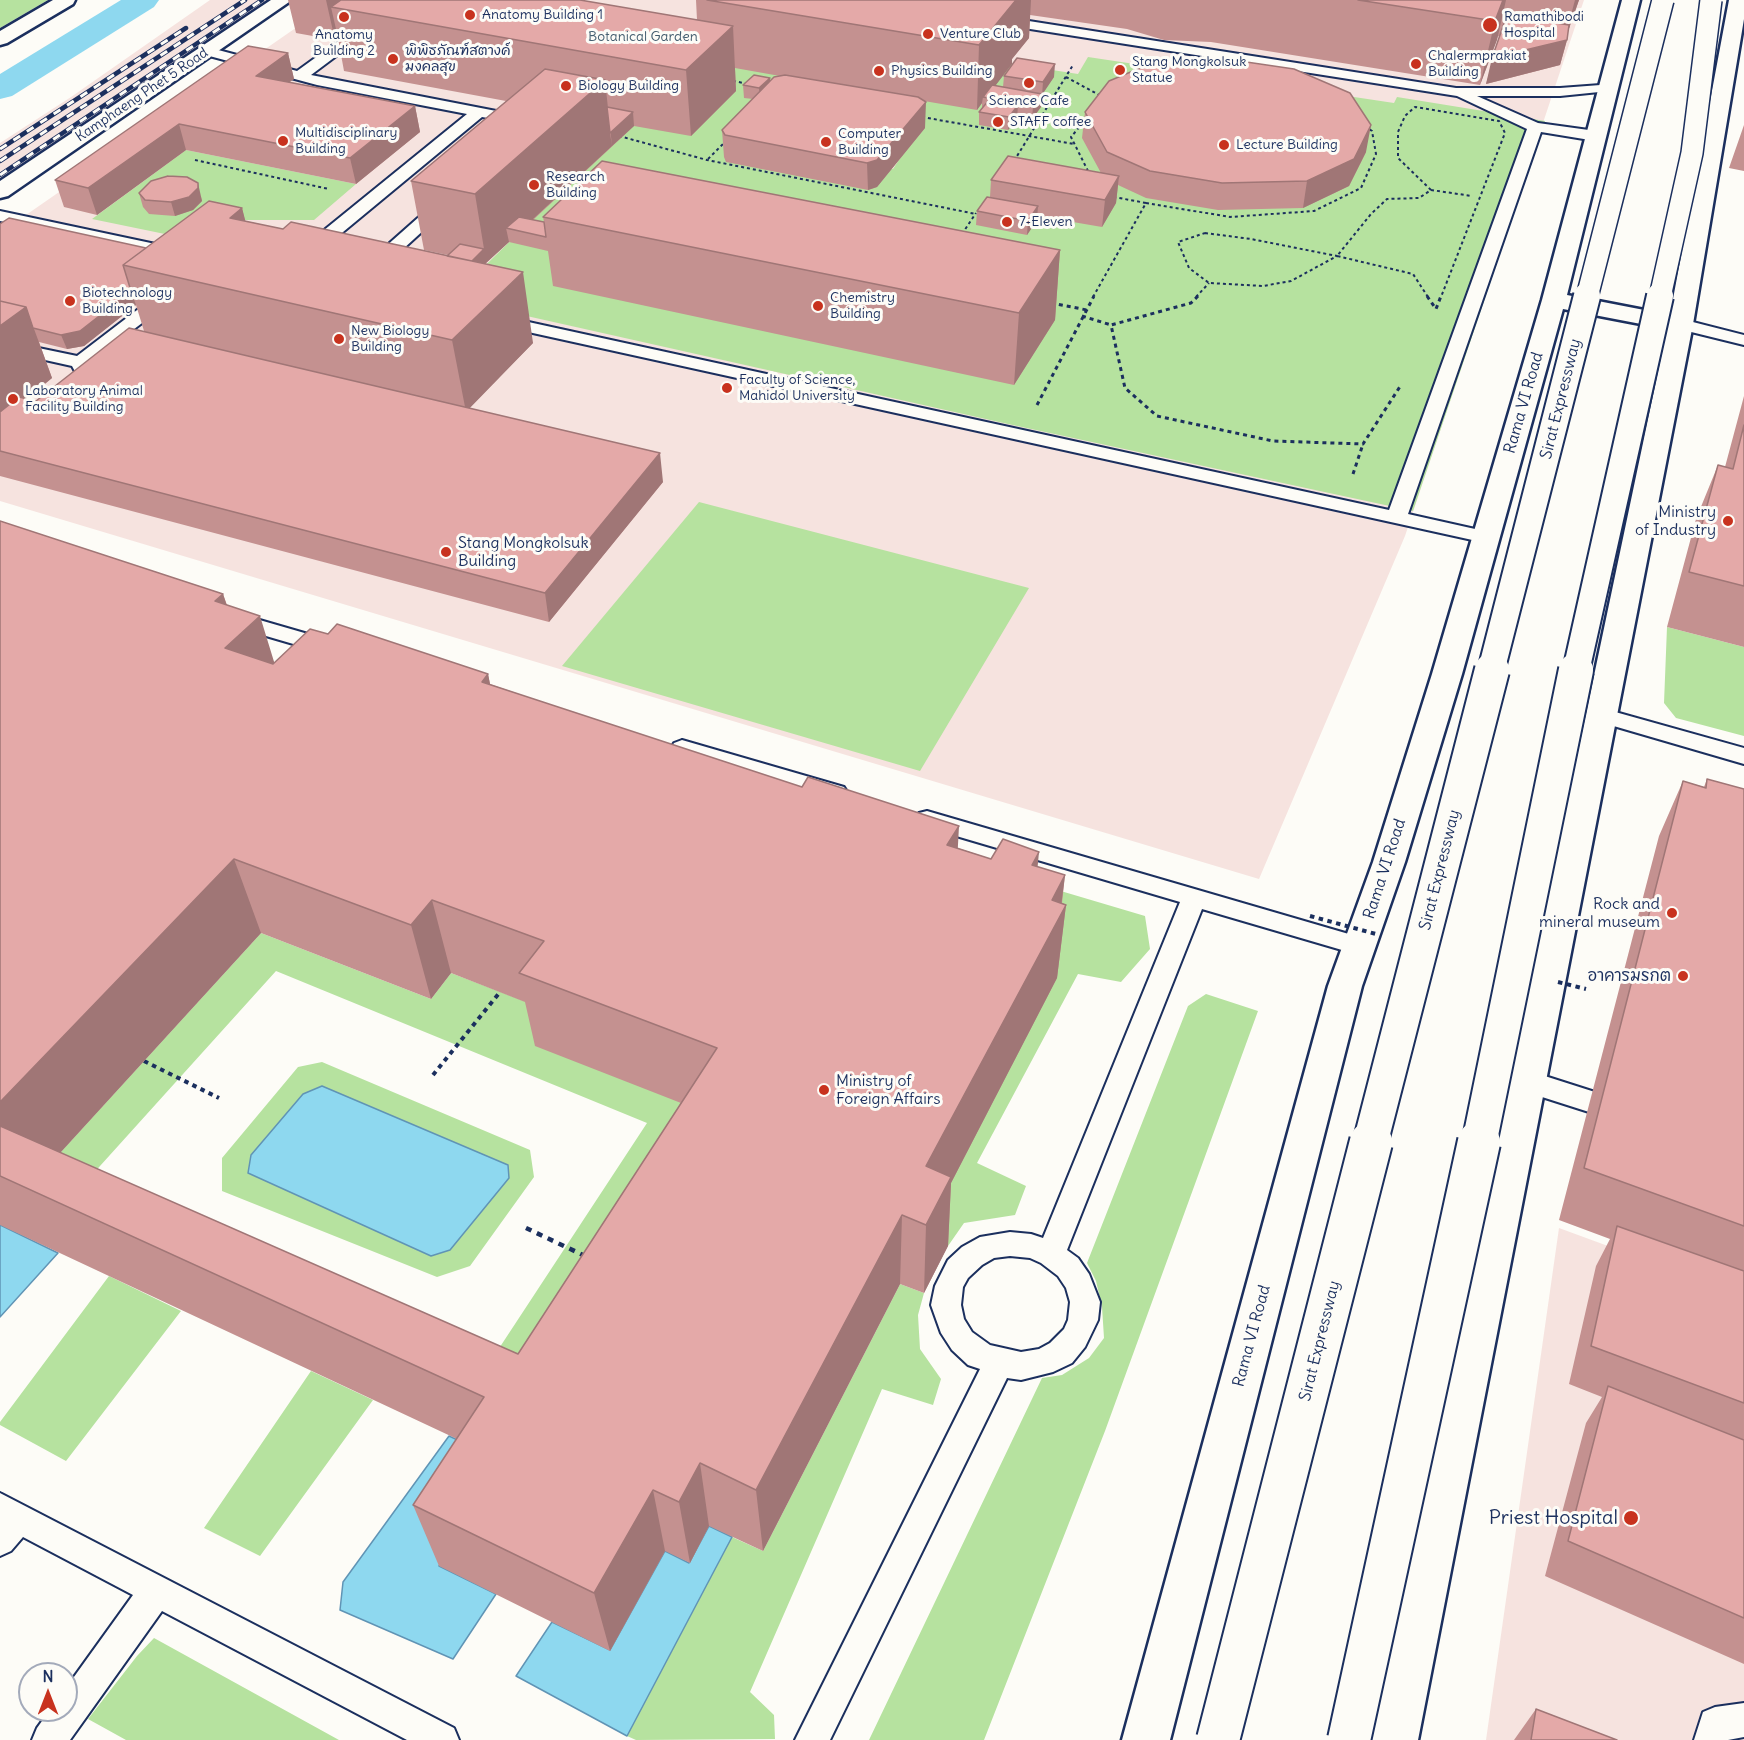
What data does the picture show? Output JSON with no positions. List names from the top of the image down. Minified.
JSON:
{"streets":{"main road":["Kamphaeng Phet 5 Road","Sirat Expressway","Rama VI Road"]},"parks":["Botanical Garden"],"places":["Anatomy Building 1","Anatomy Building 2","Ramathibodi Hospital","Venture Club","พิพิธภัณฑ์สตางค์ มงคลสุข","Chalermprakiat Building","Stang Mongkolsuk Statue","Physics Building","Science Cafe","Biology Building","STAFF coffee","Multidisciplinary Building","Computer Building","Lecture Building","Research Building","7-Eleven","Biotechnology Building","Chemistry Building","New Biology Building","Faculty of Science, Mahidol University","Laboratory Animal Facility Building","Ministry of Industry","Stang Mongkolsuk Building","Rock and mineral museum","อาคารมรกต","Ministry of Foreign Affairs","Priest Hospital"],"north":"top"}
